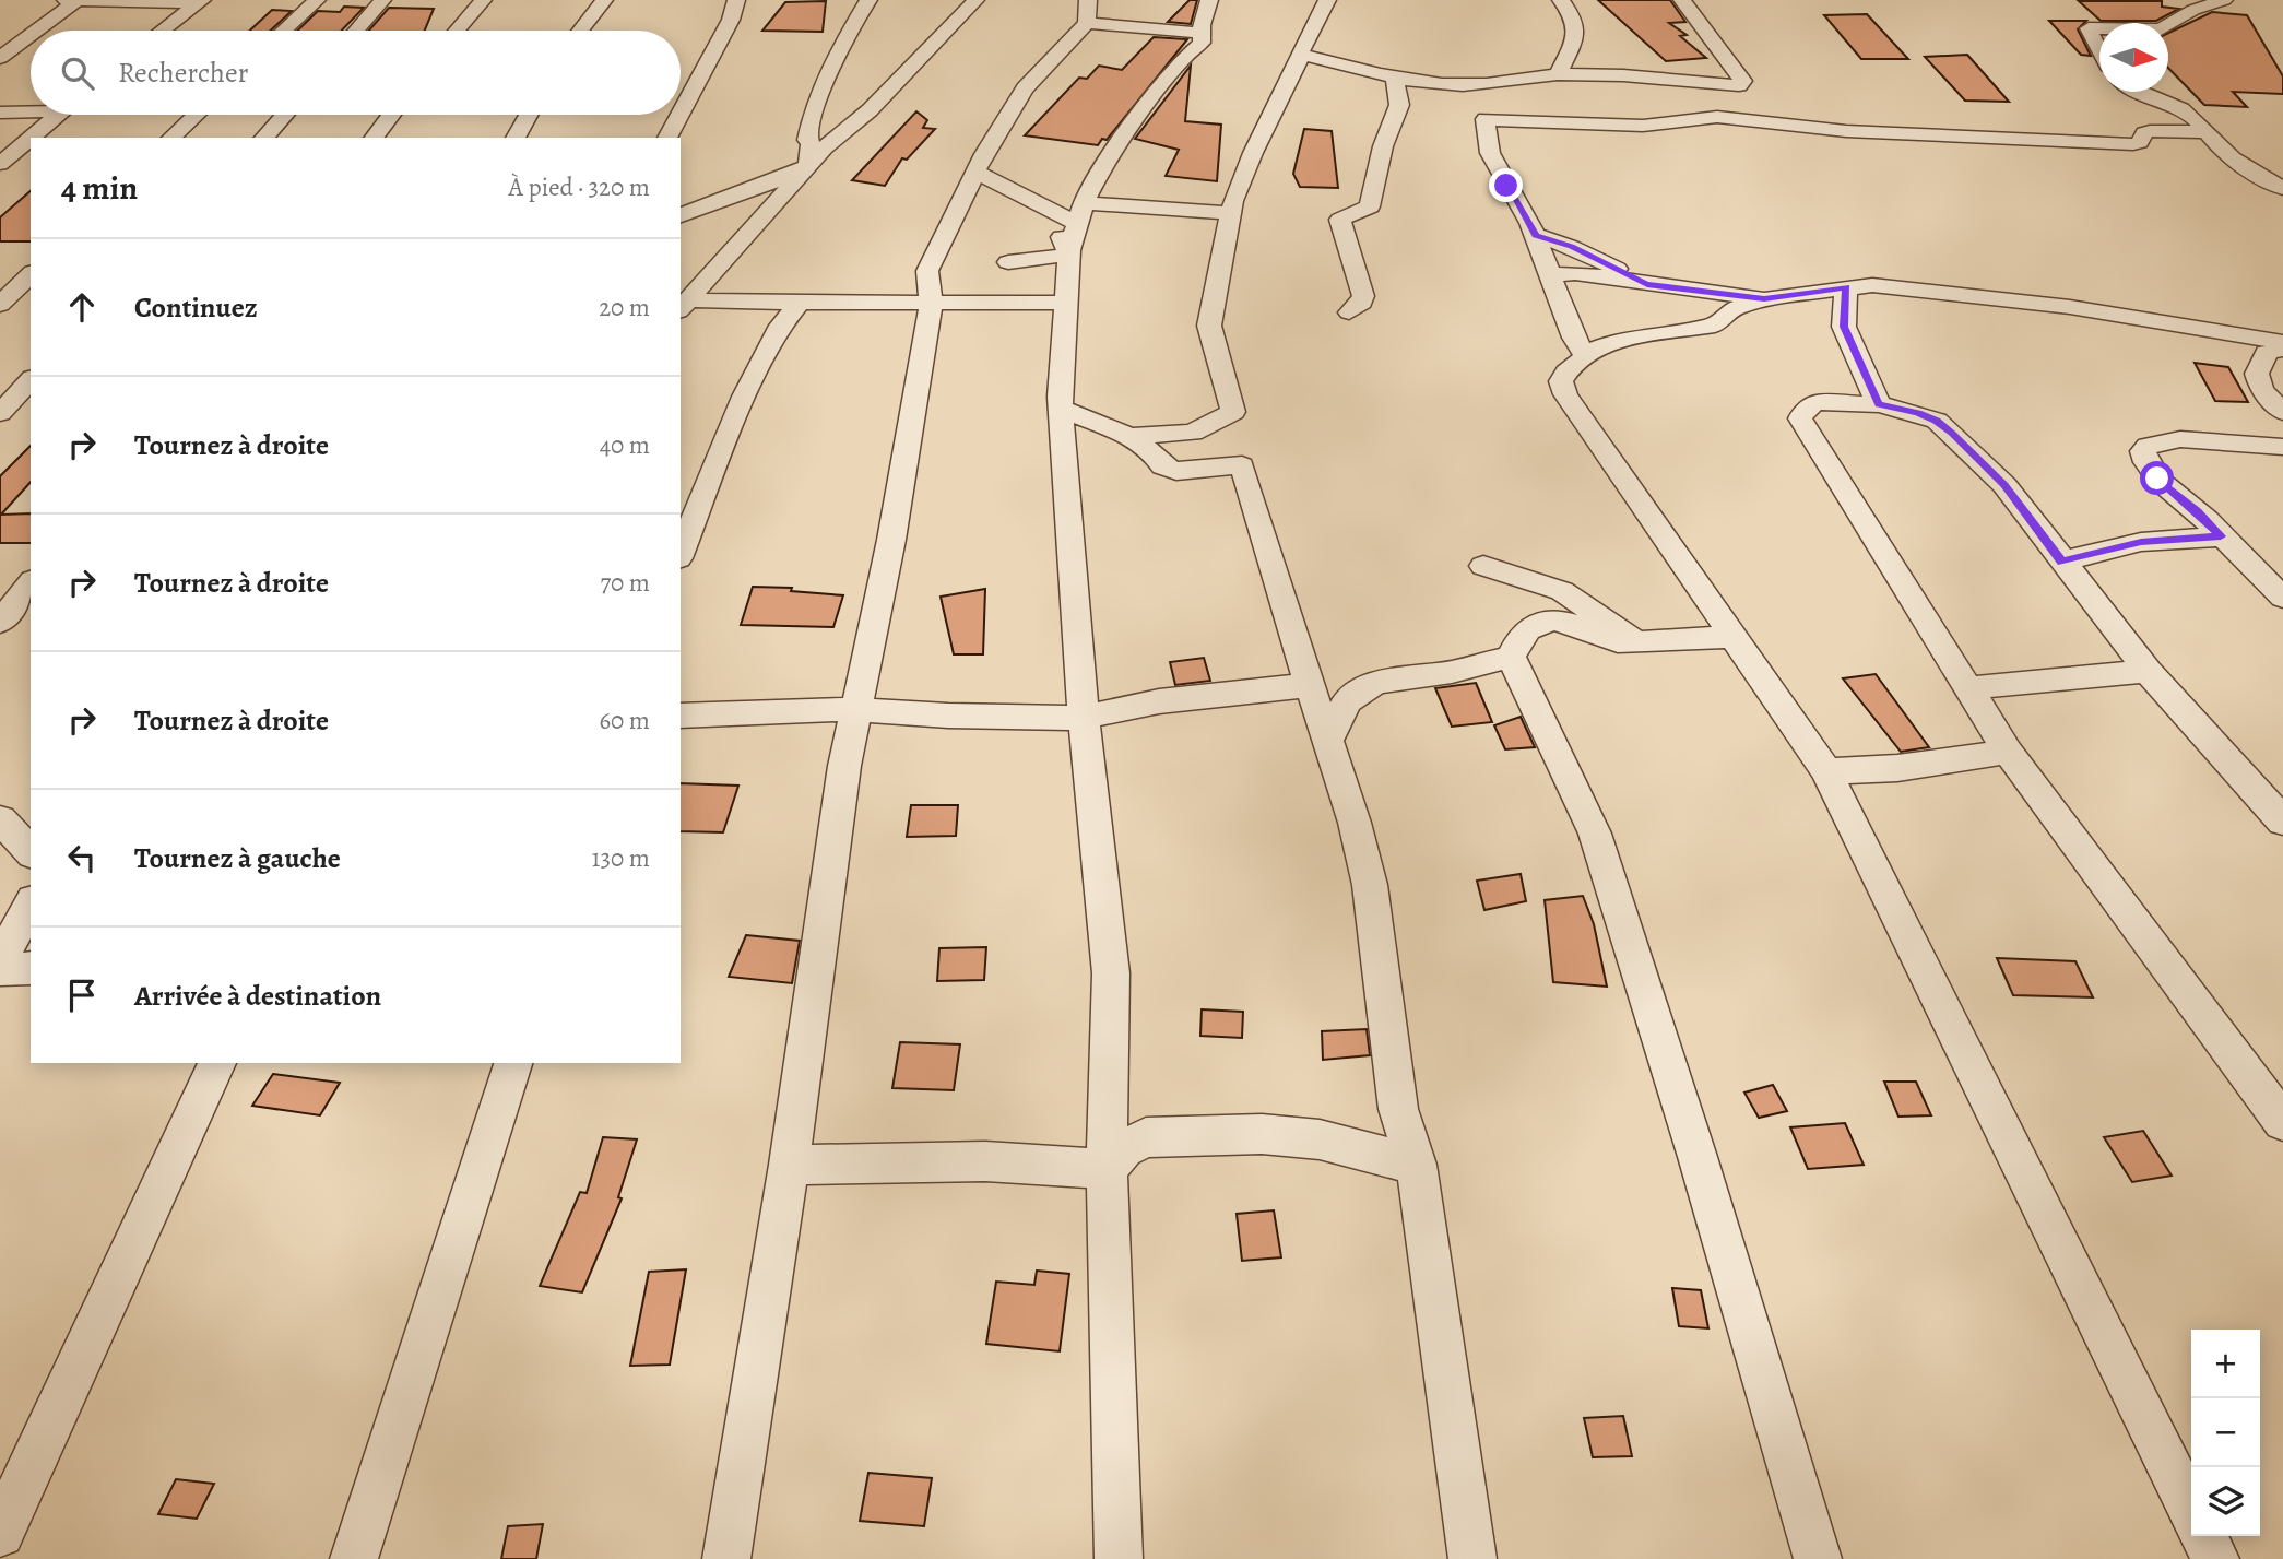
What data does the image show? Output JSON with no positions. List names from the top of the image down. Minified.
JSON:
{"north":"right","page":{"search":"Rechercher","heading":["4 min","À pied · 320 m"],"list":[["Continuez","20 m"],["Tournez à droite","40 m"],["Tournez à droite","70 m"],["Tournez à droite","60 m"],["Tournez à gauche","130 m"],"Arrivée à destination"],"map_buttons":["+","−"]}}
